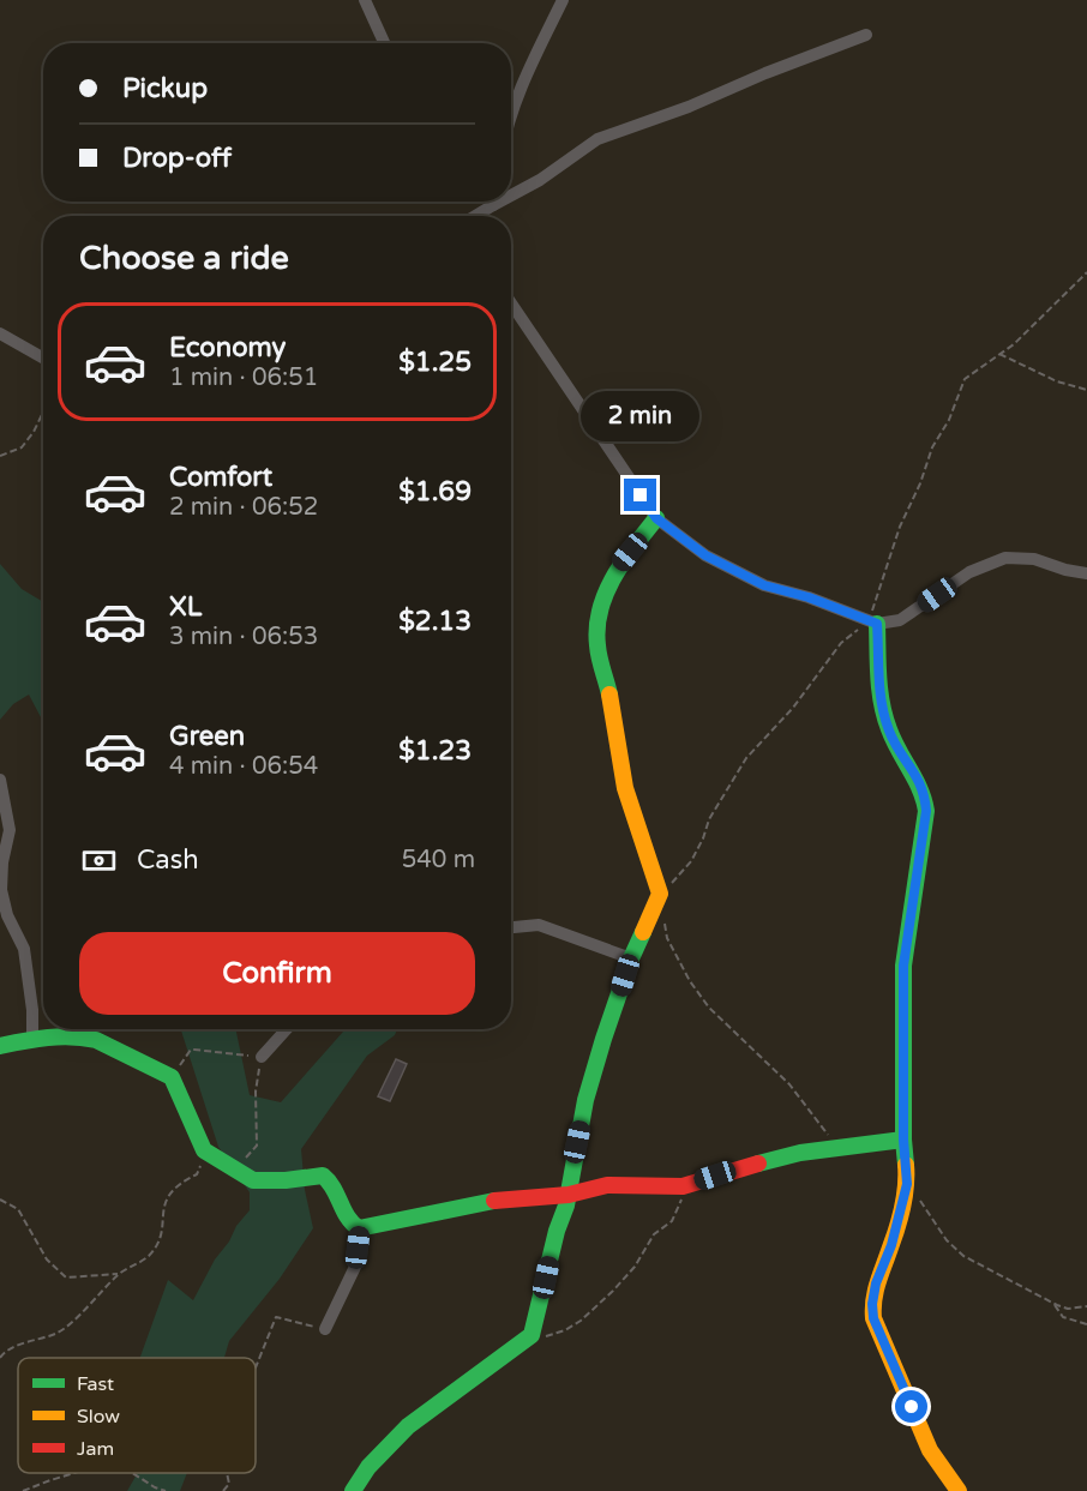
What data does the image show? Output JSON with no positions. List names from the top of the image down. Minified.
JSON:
{"legend":["Fast","Slow","Jam"],"page":{"banner":["Pickup","Drop-off"],"heading":"Choose a ride","list":[{"name":"Economy","note":"1 min · 06:51","value":"$1.25"},{"name":"Comfort","note":"2 min · 06:52","value":"$1.69"},{"name":"XL","note":"3 min · 06:53","value":"$2.13"},{"name":"Green","note":"4 min · 06:54","value":"$1.23"}],"bubble":"2 min","pay":["Cash","540 m"],"buttons":"Confirm"}}
